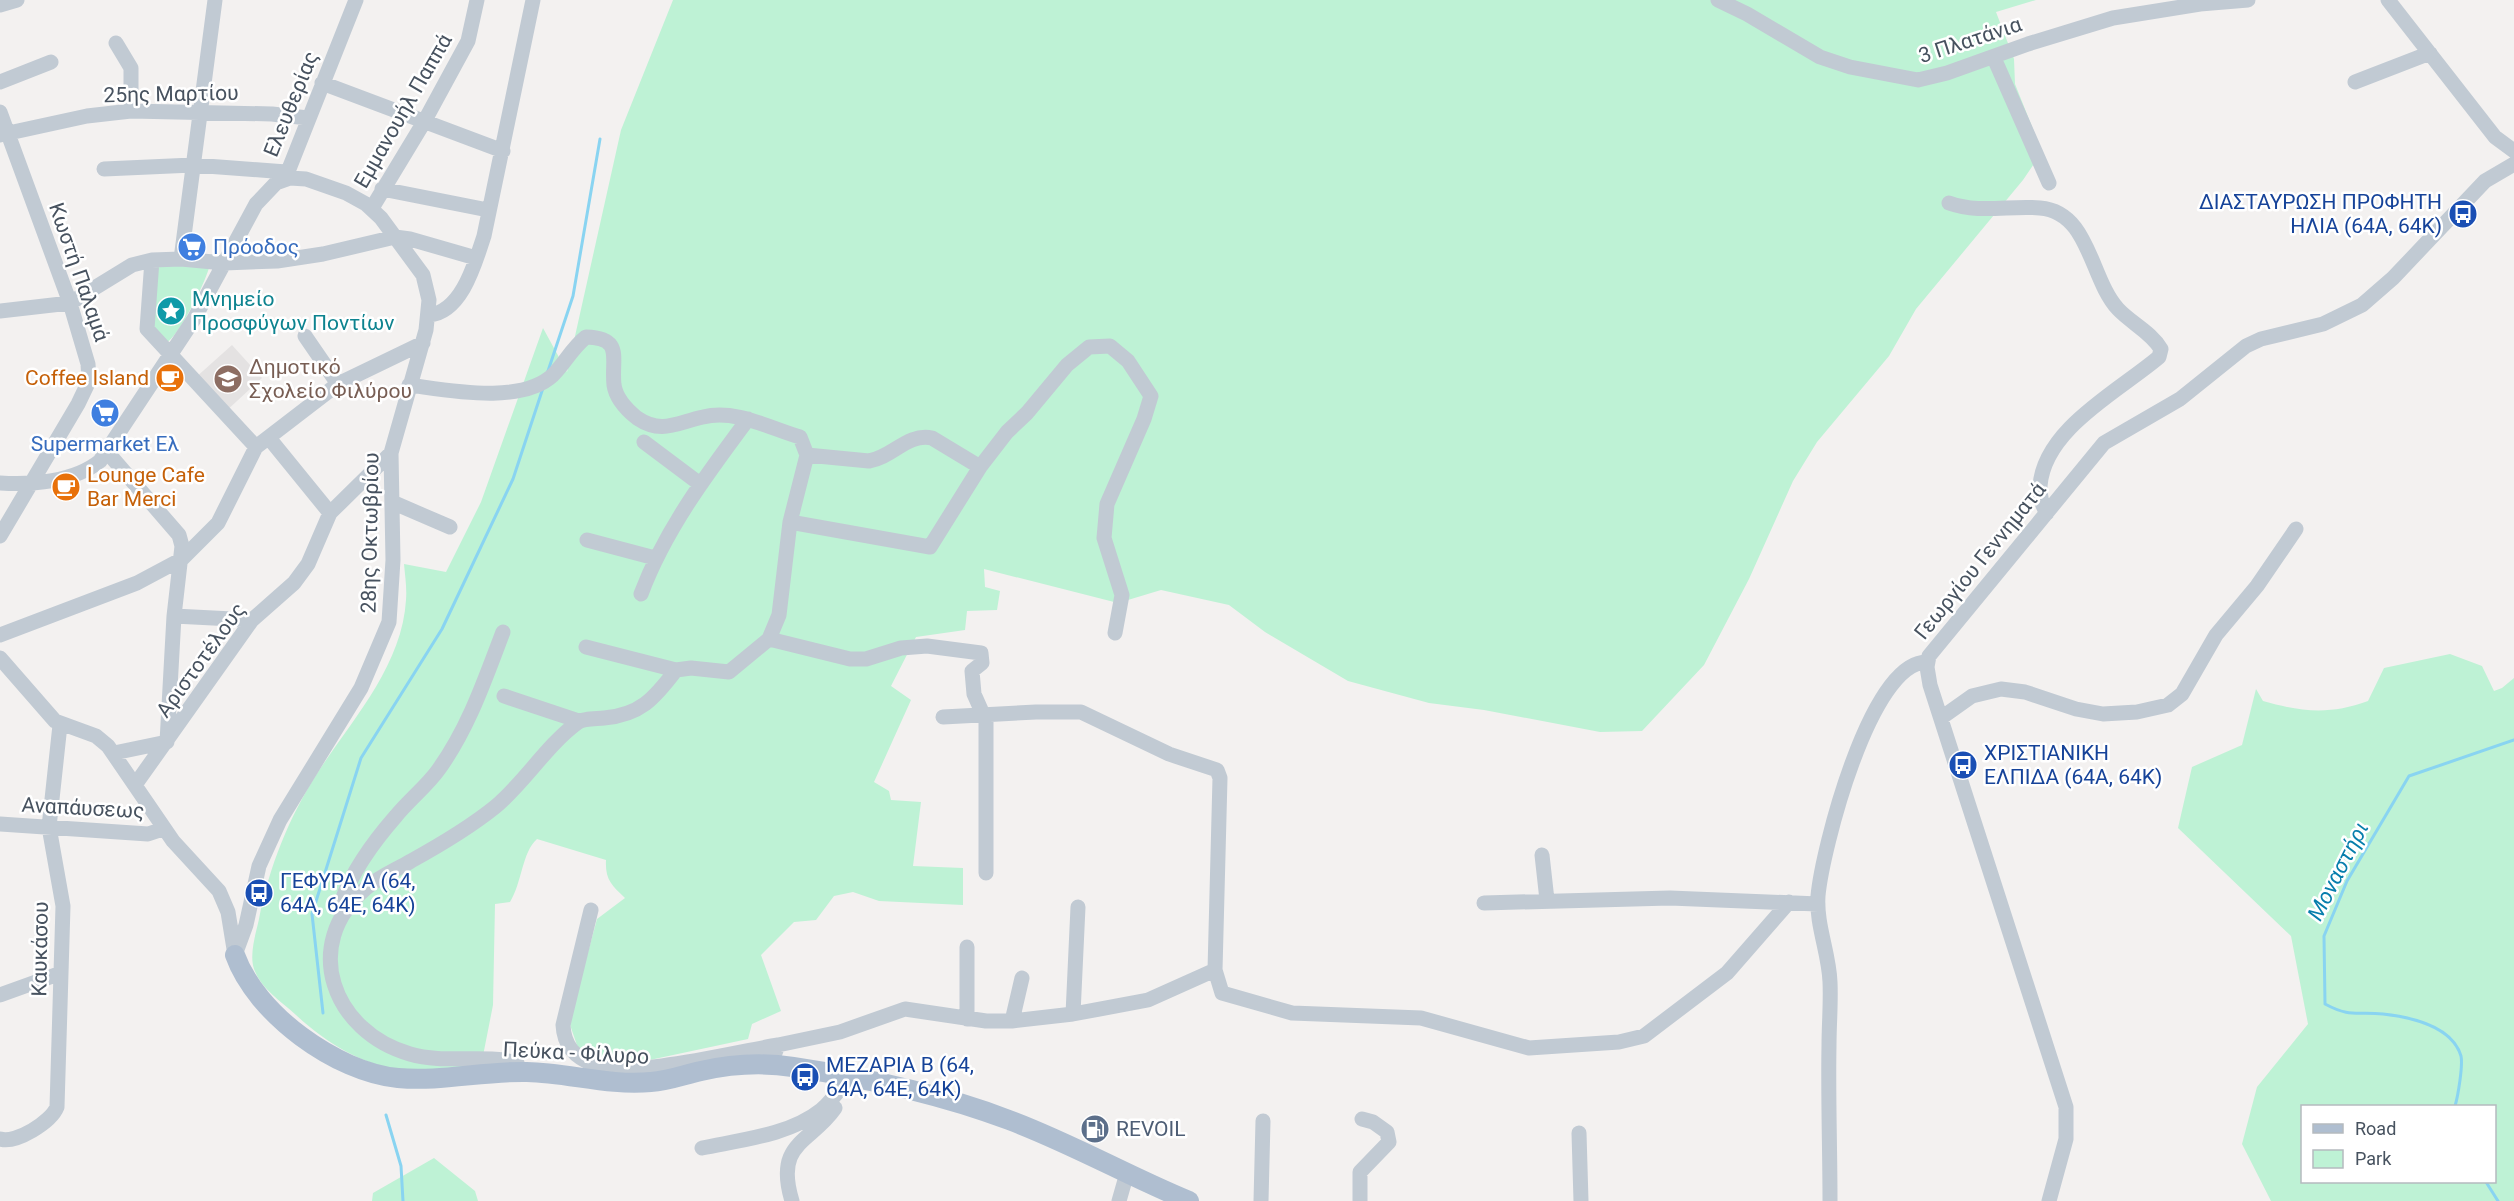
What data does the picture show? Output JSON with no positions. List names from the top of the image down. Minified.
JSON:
{"streets":{"main road":["Πεύκα - Φίλυρο"],"street":["3 Πλατάνια","25ης Μαρτίου","Ελευθερίας","Εμμανουήλ Παππά","Κωστή Παλαμά","28ης Οκτωβρίου","Γεωργίου Γεννηματά","Αριστοτέλους","Αναπάυσεως","Καυκάσου"]},"crossings":[["25ης Μαρτίου","Ελευθερίας"],["25ης Μαρτίου","Κωστή Παλαμά"],["Ελευθερίας","Κωστή Παλαμά"],["Εμμανουήλ Παππά","28ης Οκτωβρίου"],["28ης Οκτωβρίου","Αριστοτέλους"],["28ης Οκτωβρίου","Πεύκα - Φίλυρο"],["Αναπάυσεως","Καυκάσου"]],"water":["Μοναστήρι"],"places":{"bus stop":["ΔΙΑΣΤΑΥΡΩΣΗ ΠΡΟΦΗΤΗ ΗΛΙΑ (64Α, 64Κ)","ΧΡΙΣΤΙΑΝΙΚΗ ΕΛΠΙΔΑ (64Α, 64Κ)","ΓΕΦΥΡΑ A (64, 64Α, 64Ε, 64Κ)","ΜΕΖΑΡΙΑ B (64, 64Α, 64Ε, 64Κ)"],"supermarket":["Πρόοδος","Supermarket Ελ"],"place":["Μνημείο Προσφύγων Ποντίων"],"cafe":["Coffee Island","Lounge Cafe Bar Merci"],"school or university":["Δημοτικό Σχολείο Φιλύρου"],"fuel station":["REVOIL"]},"legend":["Road","Park"]}
